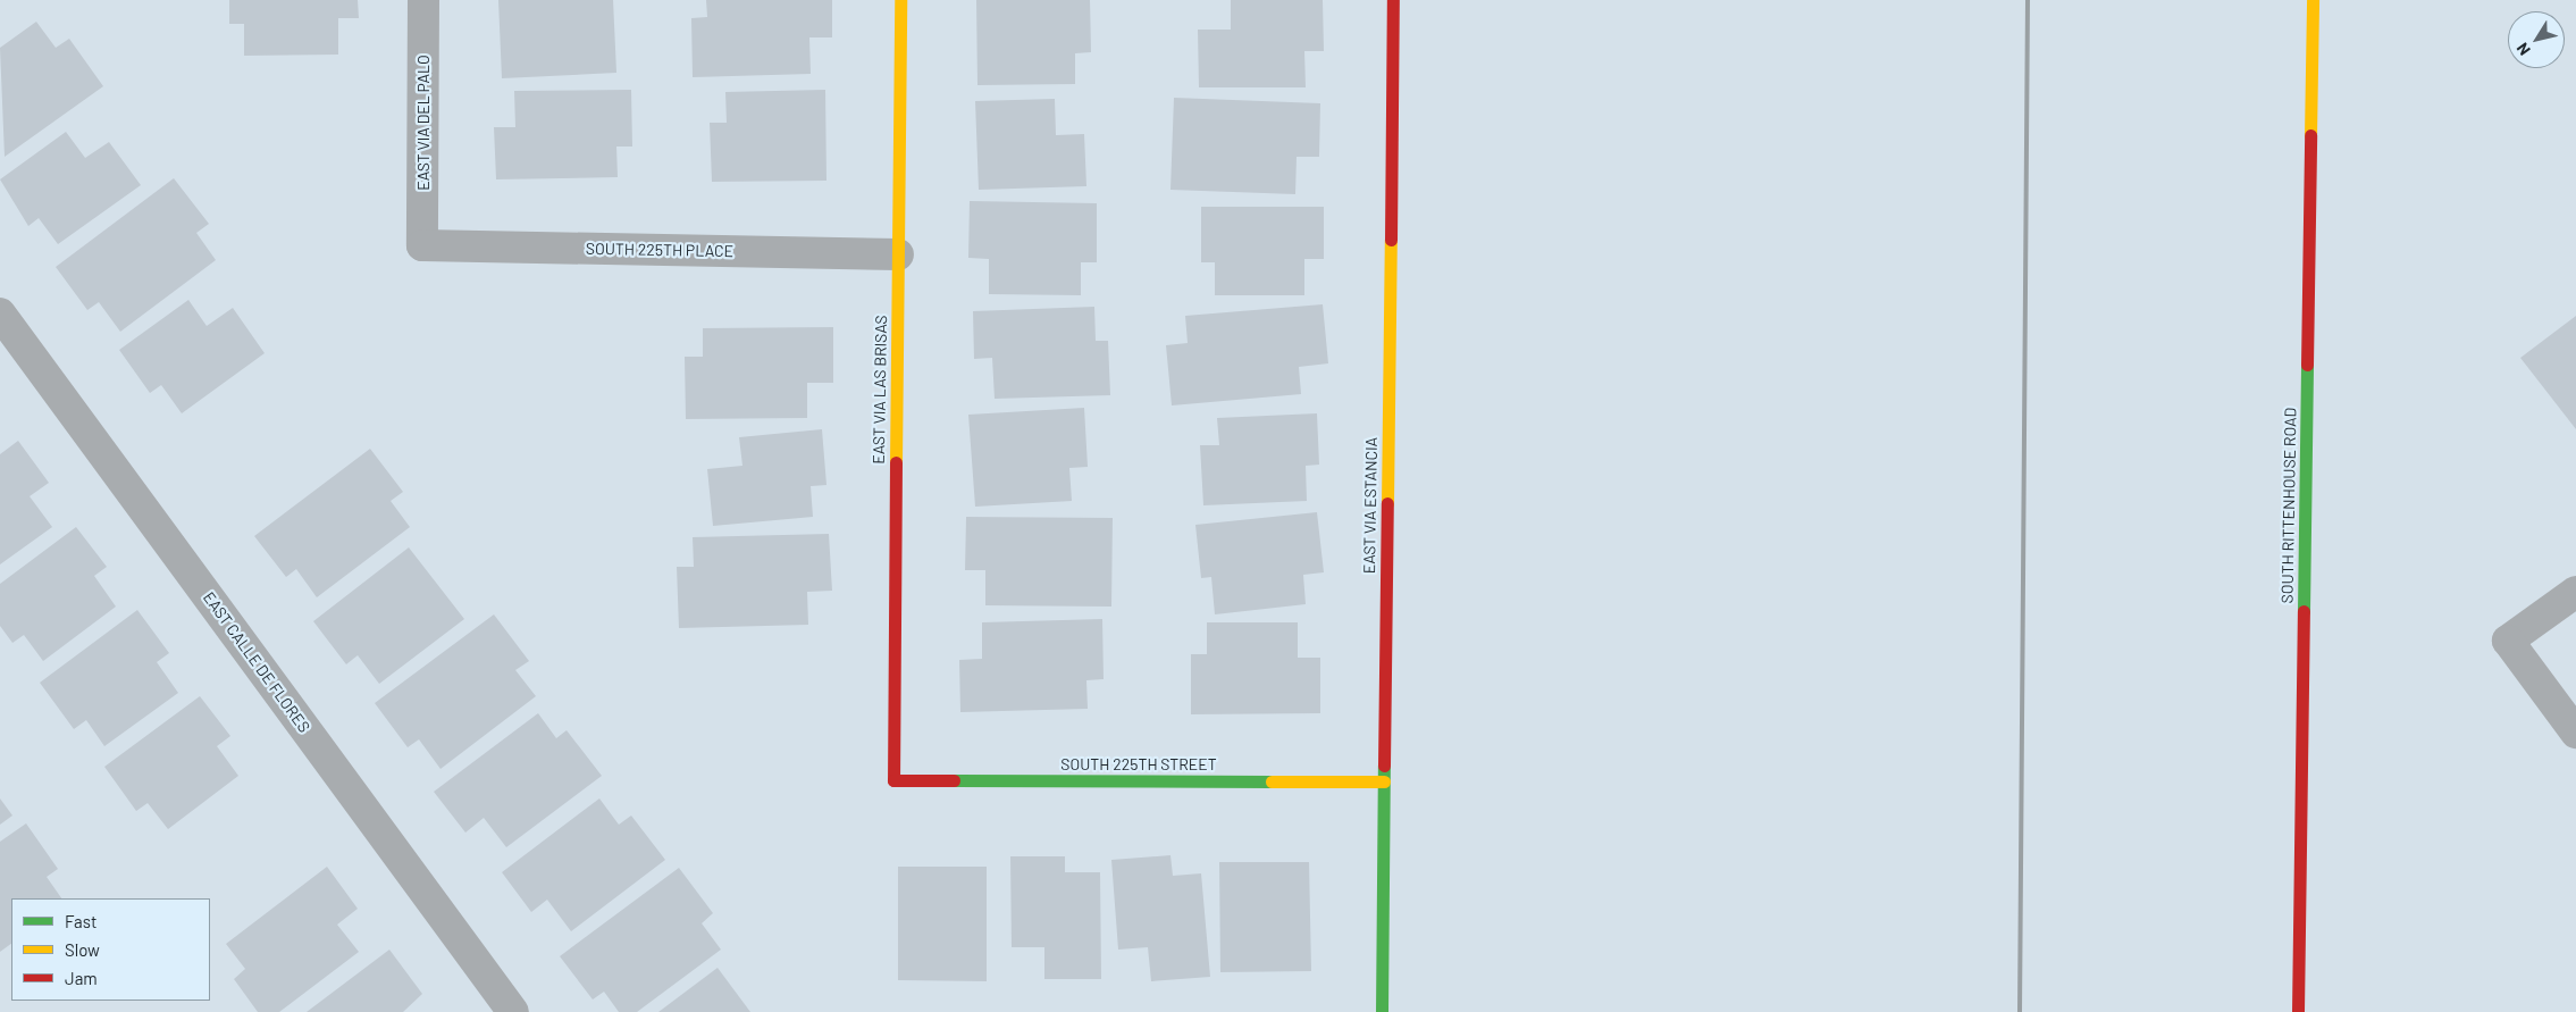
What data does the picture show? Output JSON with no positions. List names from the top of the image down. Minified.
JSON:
{"streets":{"street":["EAST VIA DEL PALO","SOUTH 225TH PLACE","EAST VIA LAS BRISAS","EAST VIA ESTANCIA","SOUTH RITTENHOUSE ROAD","EAST CALLE DE FLORES","SOUTH 225TH STREET"]},"crossings":[["EAST VIA DEL PALO","SOUTH 225TH PLACE"],["SOUTH 225TH PLACE","EAST VIA LAS BRISAS"],["EAST VIA LAS BRISAS","SOUTH 225TH STREET"],["EAST VIA ESTANCIA","SOUTH 225TH STREET"]],"legend":["Fast","Slow","Jam"],"north":"bottom left"}
